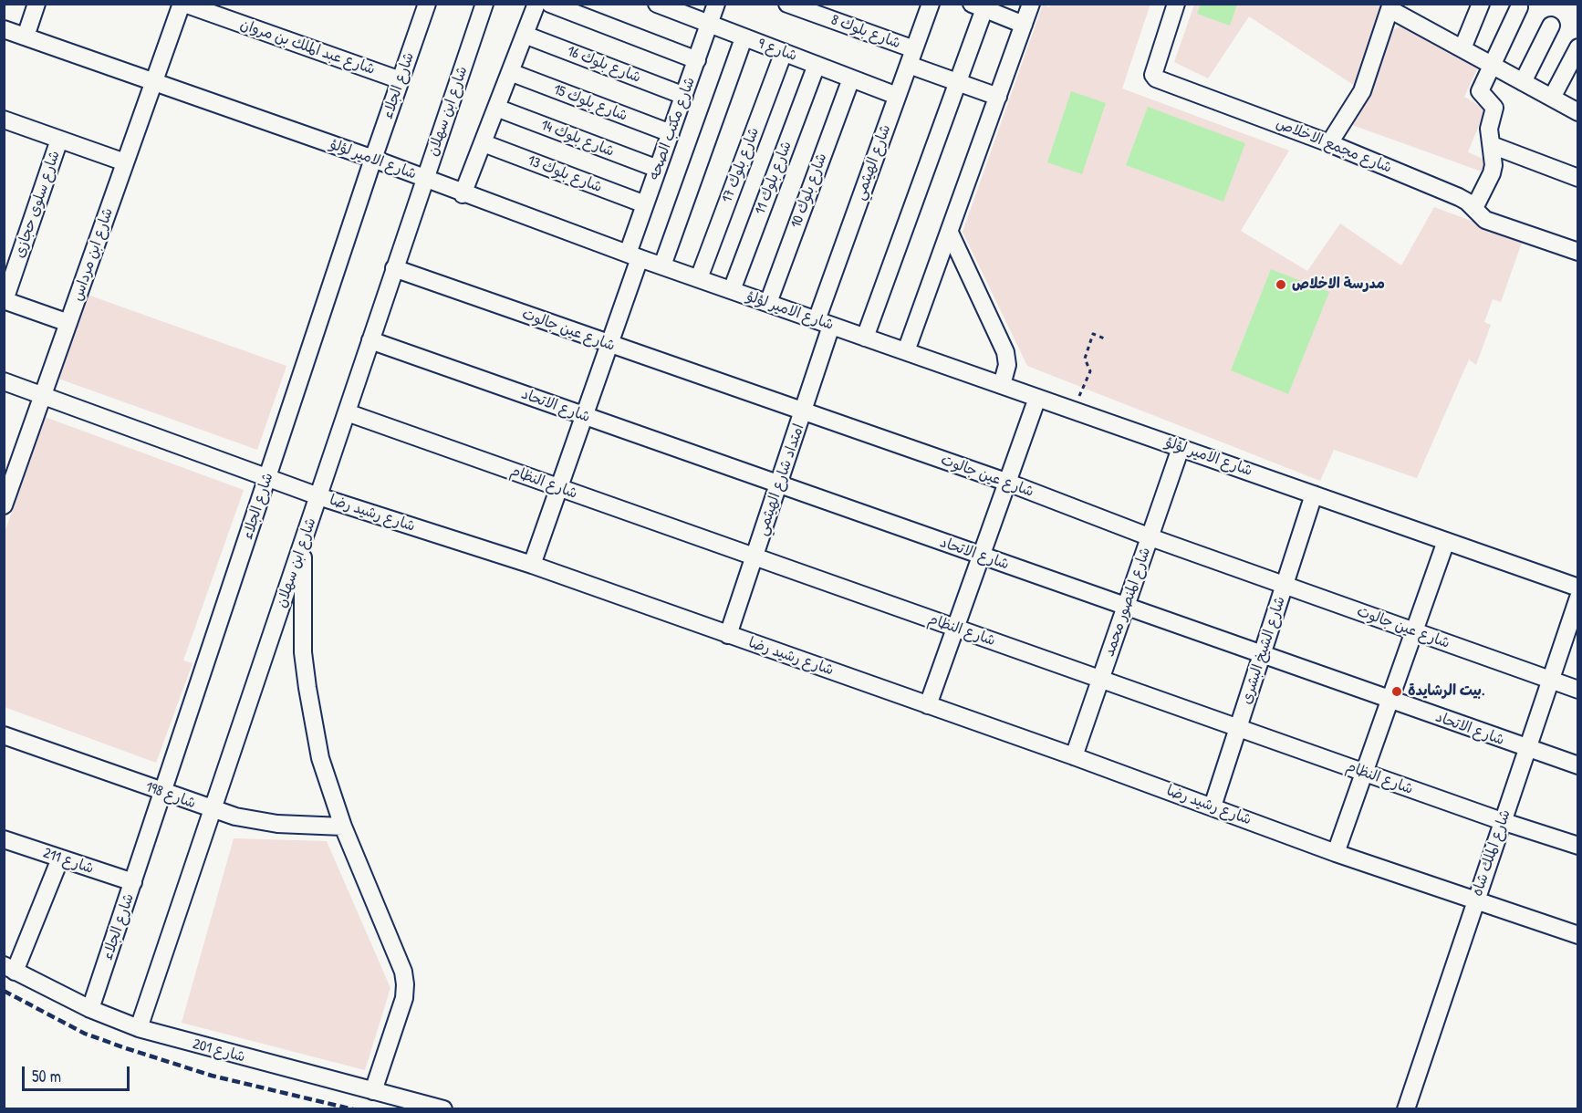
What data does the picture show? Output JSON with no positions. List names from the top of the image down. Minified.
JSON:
{"streets":{"street":["شارع بلوك 8","شارع عبد الملك بن مروان","شارع 9","شارع بلوك 16","شارع الجلاء","شارع بلوك 15","شارع ابن سهلان","شارع مكتب الصحه","شارع بلوك 14","شارع مجمع الاخلاص","شارع الامير لؤلؤ","شارع الهيثمي","شارع بلوك 17","شارع بلوك 13","شارع بلوك 11","شارع بلوك 10","شارع سلوى حجازى","شارع ابن مرداس","شارع عين جالوت","شارع الاتحاد","امتداد شارع الهيثمي","شارع النظام","شارع رشيد رضا","شارع المنصور محمد","شارع الشيخ البشرى","شارع 198","شارع الملك شاه","شارع 211","شارع 201"]},"crossings":[["شارع بلوك 8","شارع الهيثمي"],["شارع عبد الملك بن مروان","شارع الجلاء"],["شارع عبد الملك بن مروان","شارع ابن مرداس"],["شارع 9","شارع مكتب الصحه"],["شارع 9","شارع الهيثمي"],["شارع 9","شارع بلوك 17"],["شارع 9","شارع بلوك 11"],["شارع 9","شارع بلوك 10"],["شارع بلوك 16","شارع مكتب الصحه"],["شارع الجلاء","شارع الامير لؤلؤ"],["شارع الجلاء","شارع رشيد رضا"],["شارع الجلاء","شارع 198"],["شارع الجلاء","شارع 211"],["شارع الجلاء","شارع 201"],["شارع بلوك 15","شارع مكتب الصحه"],["شارع ابن سهلان","شارع الامير لؤلؤ"],["شارع ابن سهلان","شارع عين جالوت"],["شارع ابن سهلان","شارع الاتحاد"],["شارع ابن سهلان","شارع النظام"],["شارع ابن سهلان","شارع رشيد رضا"],["شارع ابن سهلان","شارع 198"],["شارع ابن سهلان","شارع 201"],["شارع مكتب الصحه","شارع بلوك 14"],["شارع مكتب الصحه","شارع الامير لؤلؤ"],["شارع مكتب الصحه","شارع بلوك 13"],["شارع مكتب الصحه","شارع عين جالوت"],["شارع مكتب الصحه","شارع الاتحاد"],["شارع مكتب الصحه","شارع النظام"],["شارع مكتب الصحه","شارع رشيد رضا"],["شارع الامير لؤلؤ","شارع الهيثمي"],["شارع الامير لؤلؤ","شارع بلوك 17"],["شارع الامير لؤلؤ","شارع بلوك 11"],["شارع الامير لؤلؤ","شارع بلوك 10"],["شارع الامير لؤلؤ","شارع ابن مرداس"],["شارع الامير لؤلؤ","امتداد شارع الهيثمي"],["شارع الامير لؤلؤ","شارع المنصور محمد"],["شارع الامير لؤلؤ","شارع الشيخ البشرى"],["شارع الهيثمي","امتداد شارع الهيثمي"],["شارع ابن مرداس","شارع رشيد رضا"],["شارع عين جالوت","امتداد شارع الهيثمي"],["شارع عين جالوت","شارع المنصور محمد"],["شارع عين جالوت","شارع الشيخ البشرى"],["شارع عين جالوت","شارع الملك شاه"],["شارع الاتحاد","امتداد شارع الهيثمي"],["شارع الاتحاد","شارع المنصور محمد"],["شارع الاتحاد","شارع الشيخ البشرى"],["شارع الاتحاد","شارع الملك شاه"],["امتداد شارع الهيثمي","شارع النظام"],["امتداد شارع الهيثمي","شارع رشيد رضا"],["شارع النظام","شارع المنصور محمد"],["شارع النظام","شارع الشيخ البشرى"],["شارع النظام","شارع الملك شاه"],["شارع رشيد رضا","شارع المنصور محمد"],["شارع رشيد رضا","شارع الشيخ البشرى"],["شارع رشيد رضا","شارع الملك شاه"]],"places":["مدرسة الاخلاص","بيت الرشايدة."],"scale_bar":"50 m"}
